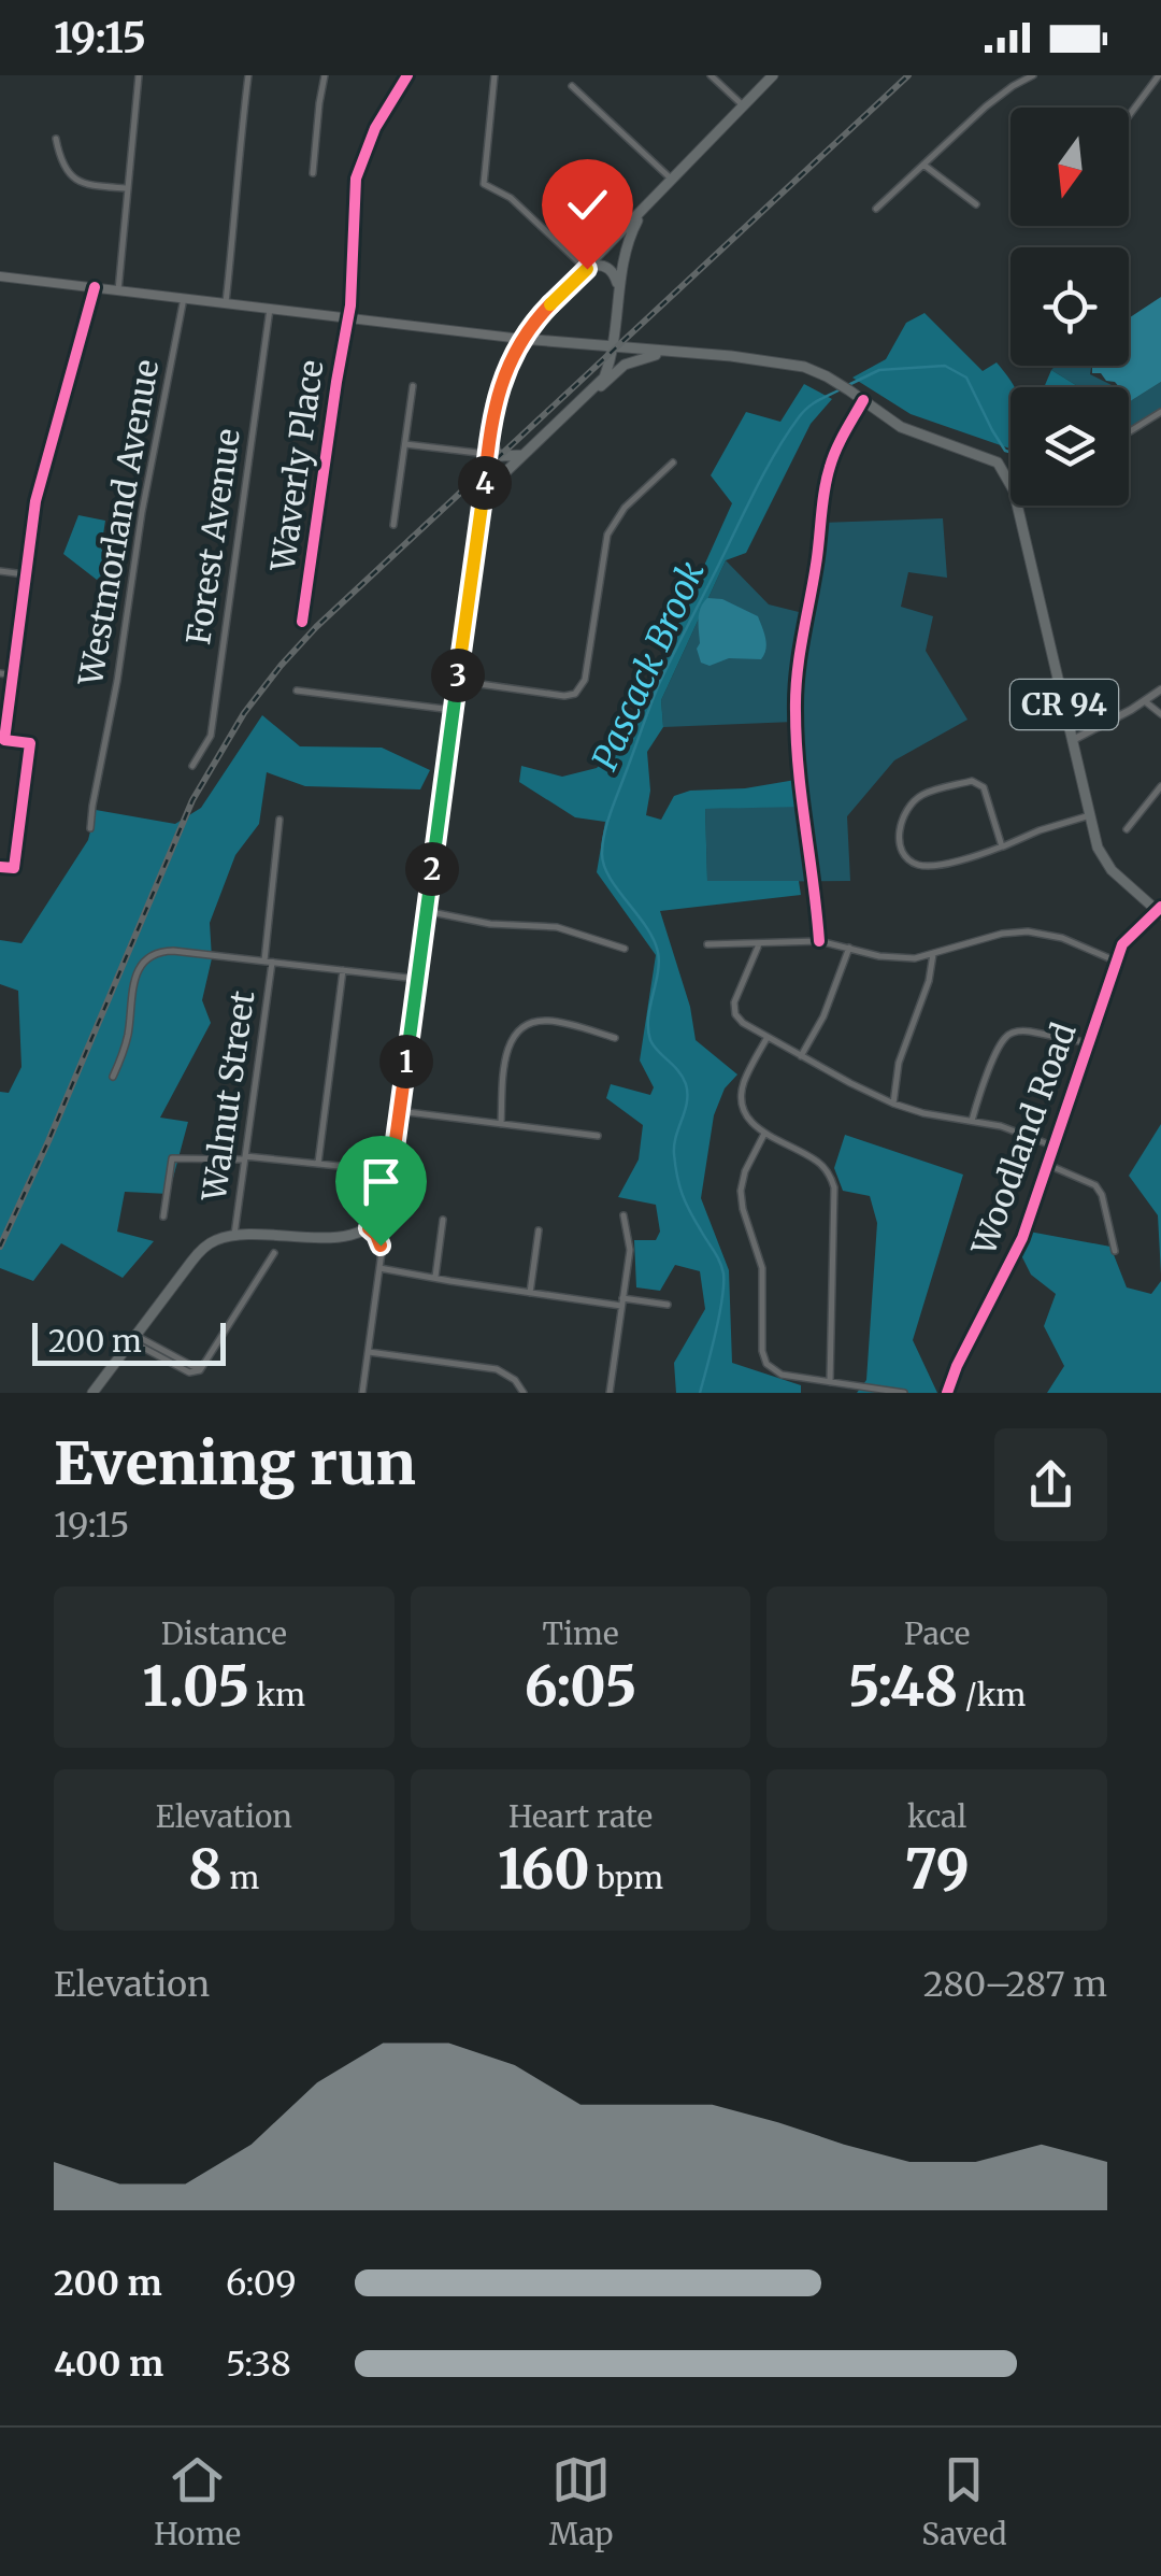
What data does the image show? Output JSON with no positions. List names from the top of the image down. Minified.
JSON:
{"streets":{"main road":["CR 94"],"street":["Waverly Place","Westmorland Avenue","Forest Avenue","Walnut Street","Woodland Road"]},"crossings":[["CR 94","Woodland Road"]],"water":["Pascack Brook"],"scale_bar":"200 m","north":"bottom","page":{"status":"19:15","pins":["4","3","2","1"],"scale":"200 m","heading":["Evening run","19:15"],"stats":[["Distance","1.05 km"],["Time","6:05"],["Pace","5:48 /km"],["Elevation","8 m"],["Heart rate","160 bpm"],["kcal","79"]],"chart":["Elevation","280–287 m"],"list":[{"name":"200 m","note":"6:09"},{"name":"400 m","note":"5:38"}],"tabs":["Home","Map","Saved"]}}
